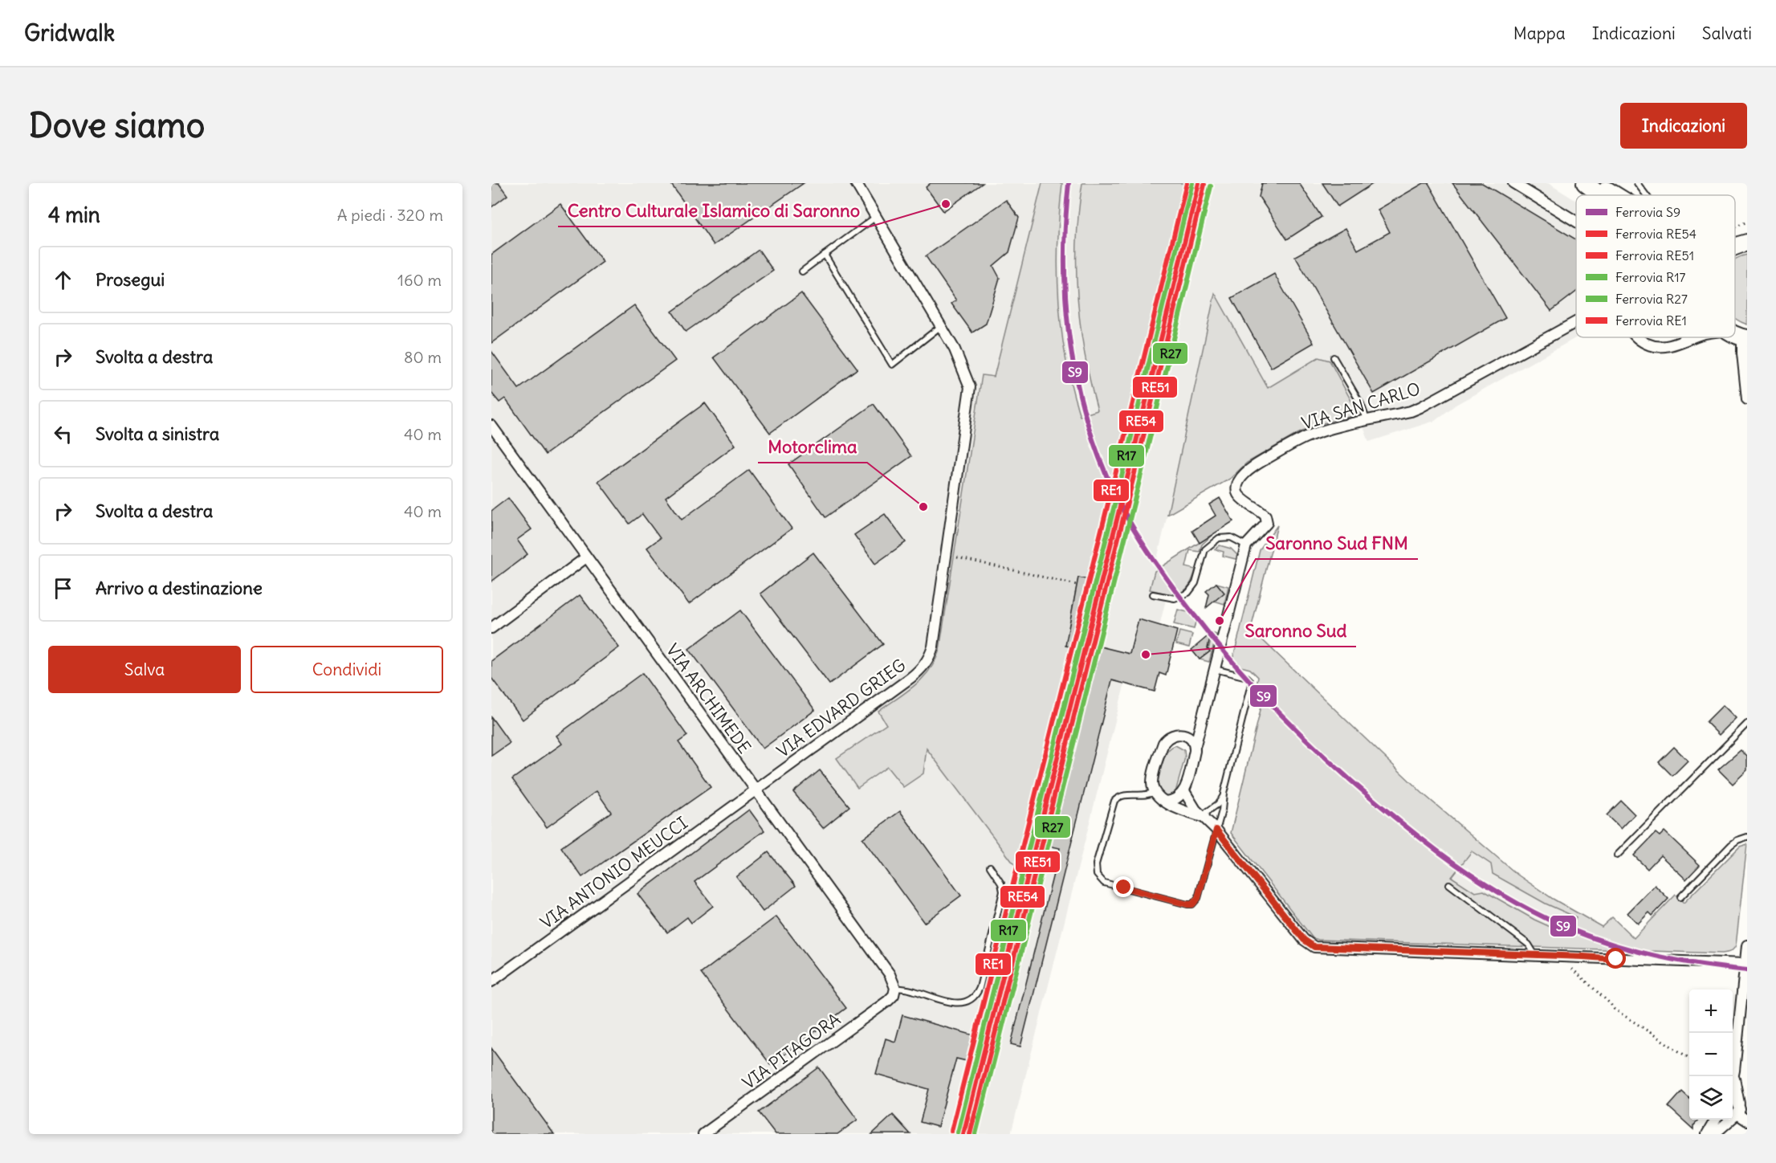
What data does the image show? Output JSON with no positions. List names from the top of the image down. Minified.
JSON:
{"streets":{"street":["VIA SAN CARLO","VIA ARCHIMEDE","VIA EDVARD GRIEG","VIA ANTONIO MEUCCI","VIA PITAGORA"]},"crossings":[["VIA ARCHIMEDE","VIA EDVARD GRIEG"],["VIA ARCHIMEDE","VIA ANTONIO MEUCCI"],["VIA ARCHIMEDE","VIA PITAGORA"],["VIA EDVARD GRIEG","VIA ANTONIO MEUCCI"]],"places":["Centro Culturale Islamico di Saronno","Motorclima","Saronno Sud FNM","Saronno Sud"],"lines":["rail line S9","rail line RE54","rail line R17","rail line RE1","rail line RE51","rail line R27"],"legend":["Ferrovia S9","Ferrovia RE54","Ferrovia RE51","Ferrovia R17","Ferrovia R27","Ferrovia RE1"],"page":{"header":"Gridwalk","nav":["Mappa","Indicazioni","Salvati"],"buttons":["Indicazioni",["Salva","Condividi"]],"title":"Dove siamo","heading":["4 min","A piedi · 320 m"],"list":[["Prosegui","160 m"],["Svolta a destra","80 m"],["Svolta a sinistra","40 m"],["Svolta a destra","40 m"],"Arrivo a destinazione"],"map_buttons":["+","−"]}}
